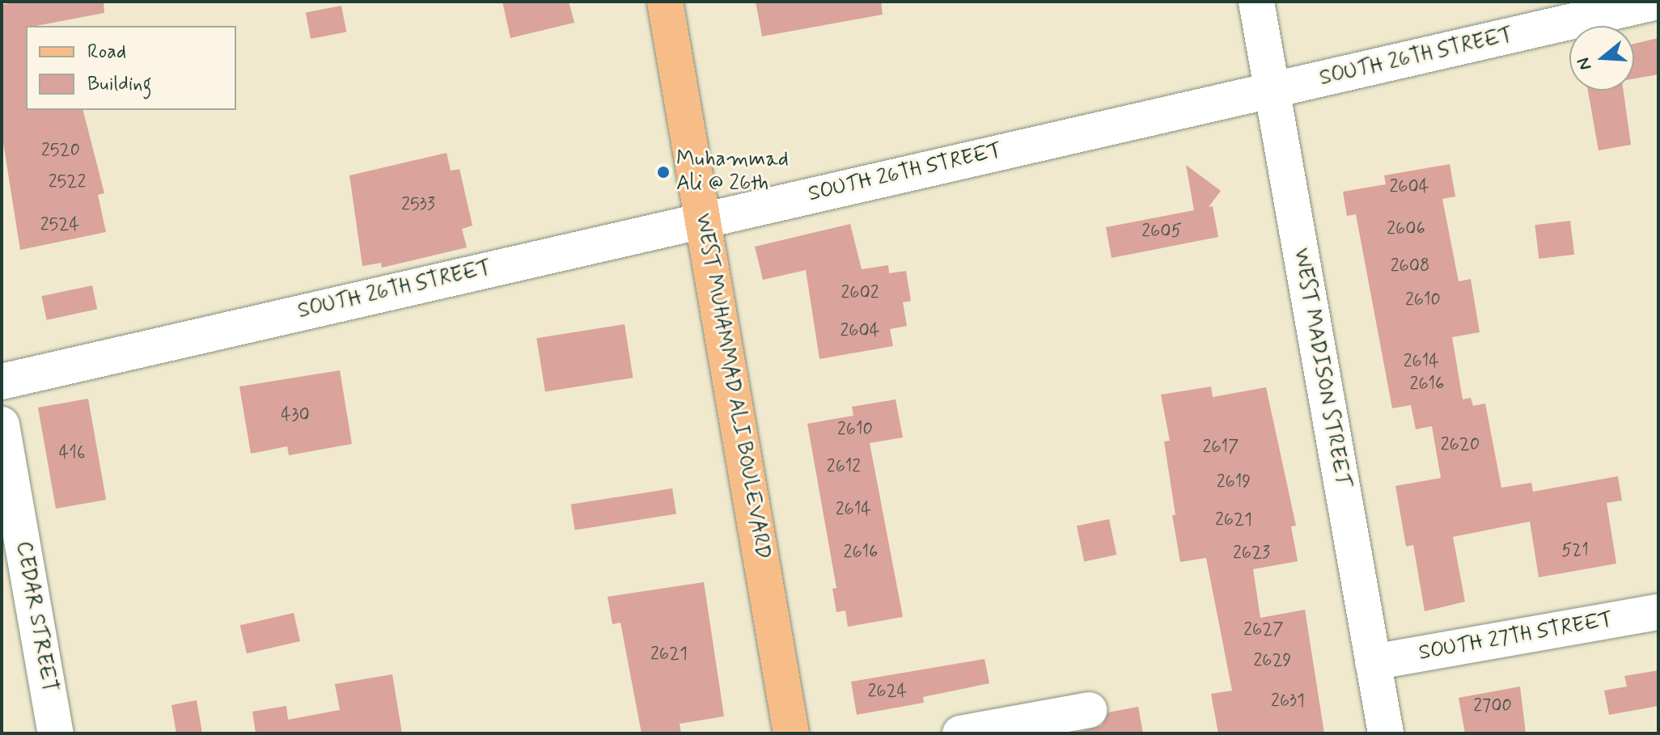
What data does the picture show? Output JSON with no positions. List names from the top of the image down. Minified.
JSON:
{"streets":{"main road":["WEST MUHAMMAD ALI BOULEVARD"],"street":["SOUTH 26TH STREET","WEST MADISON STREET","CEDAR STREET","SOUTH 27TH STREET"]},"crossings":[["SOUTH 26TH STREET","WEST MADISON STREET"],["SOUTH 26TH STREET","WEST MUHAMMAD ALI BOULEVARD"],["WEST MADISON STREET","SOUTH 27TH STREET"]],"places":["Muhammad Ali @ 26th"],"house_numbers":["2520","2522","2604","2533","2524","2606","2605","2608","2602","2610","2604","2614","2616","430","2610","2620","2617","416","2612","2619","2614","2621","521","2616","2623","2627","2621","2629","2624","2631","2700"],"legend":["Road","Building"],"north":"left"}
